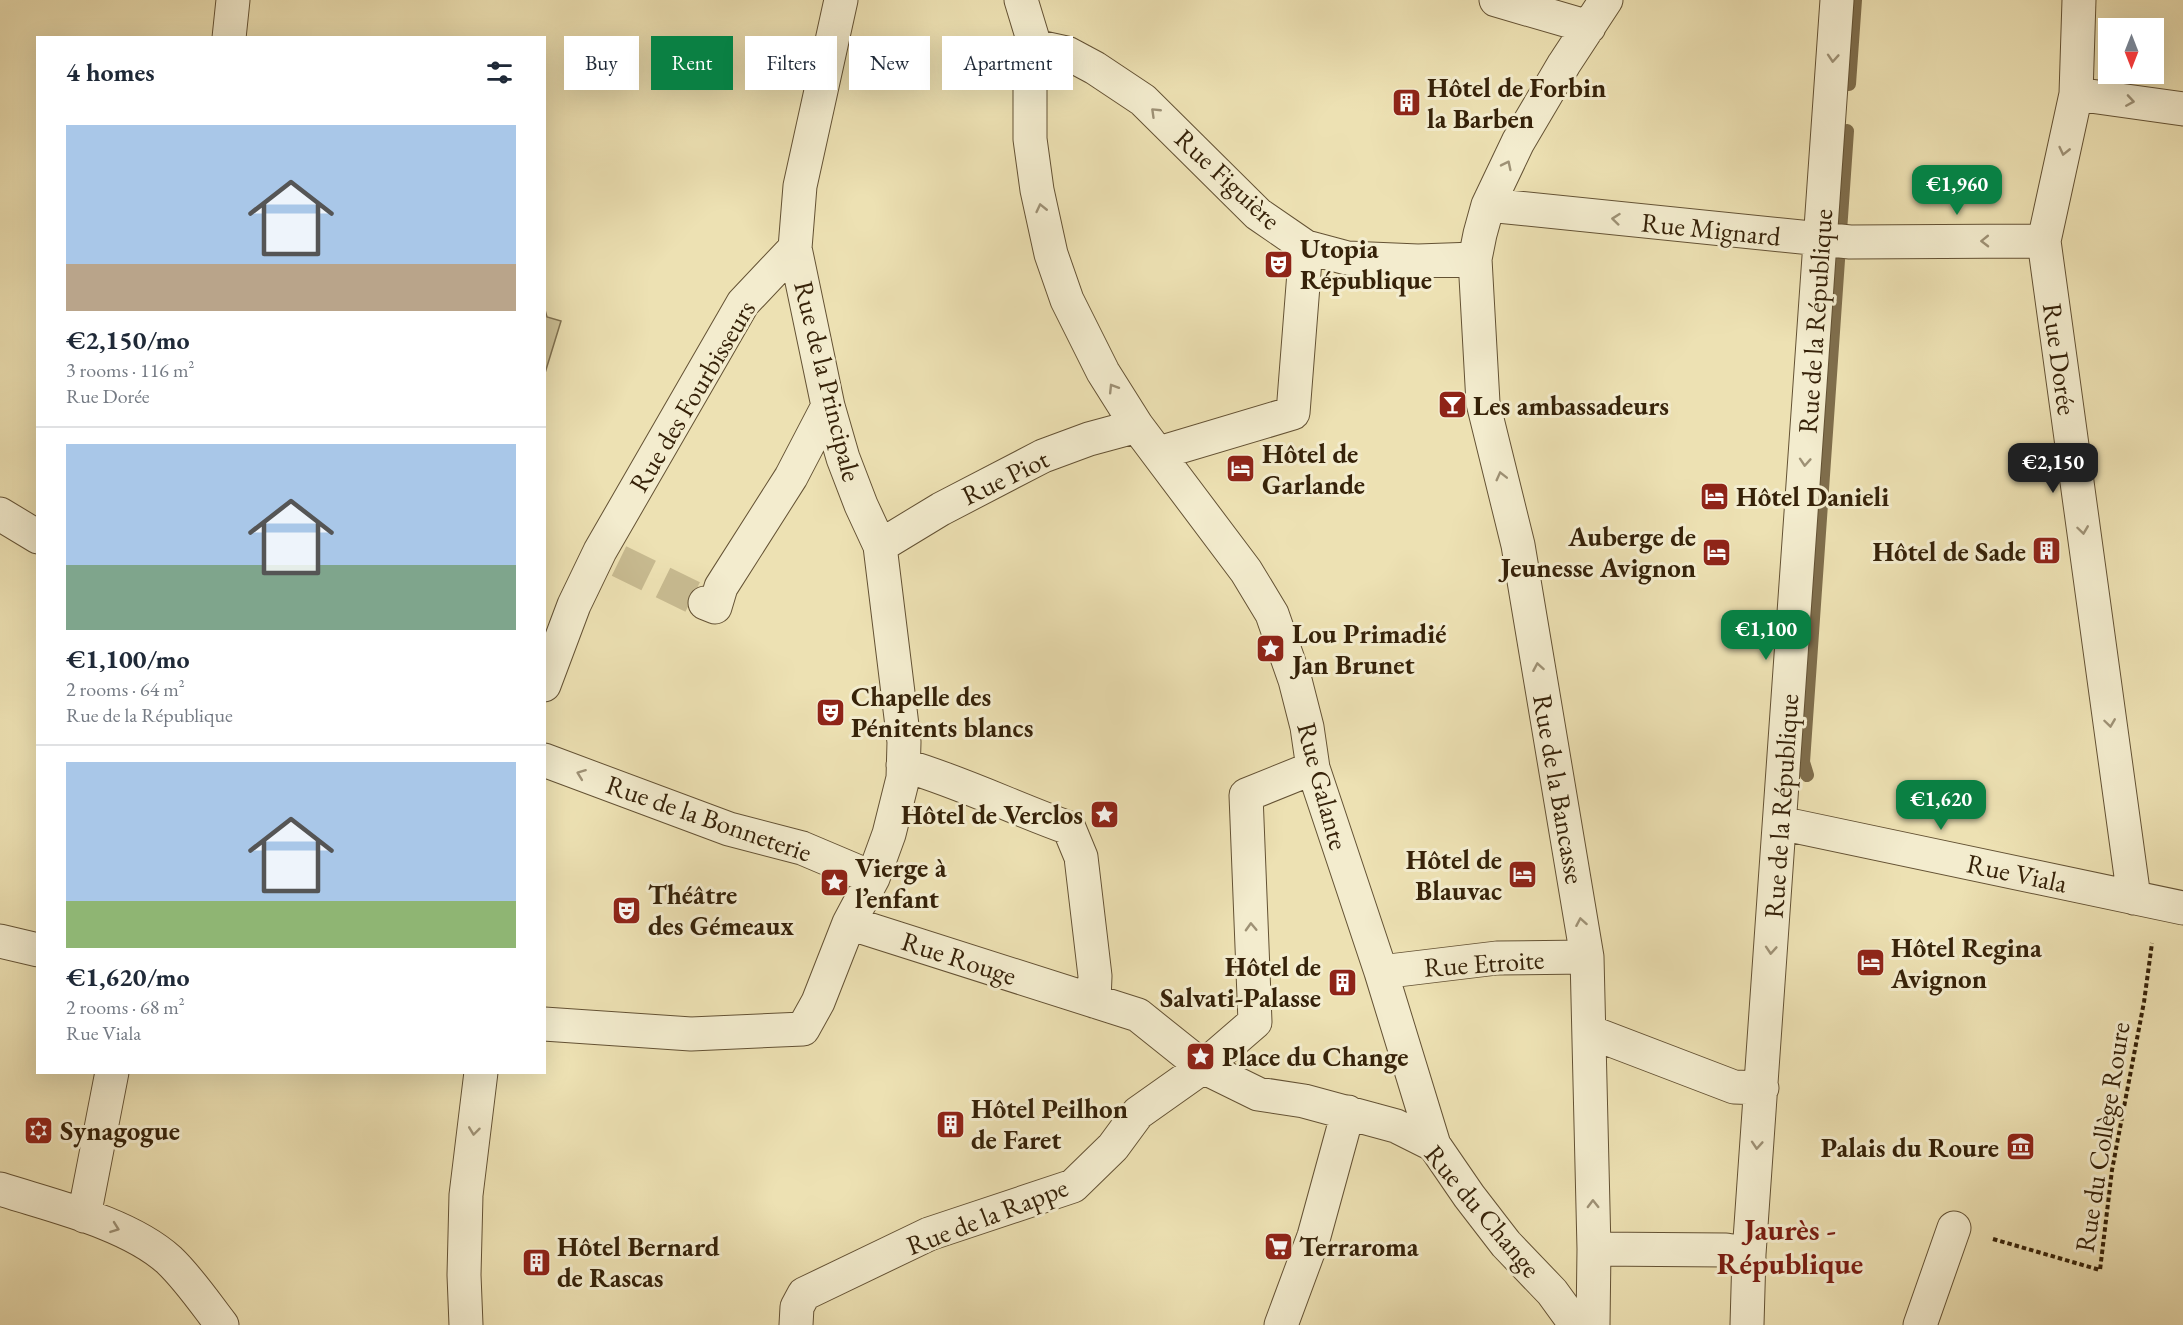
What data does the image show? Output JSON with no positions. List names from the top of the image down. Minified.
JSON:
{"streets":{"street":["Rue Figuière","Rue Mignard","Rue de la République","Rue Dorée","Rue de la Principale","Rue des Fourbisseurs","Rue Piot","Rue Galante","Rue de la Bancasse","Rue de la Bonneterie","Rue Viala","Rue Rouge","Rue Etroite","Rue du Change","Rue de la Rappe"],"path":["Rue du Collège Roure"]},"crossings":[["Rue Figuière","Rue de la Bancasse"],["Rue Mignard","Rue de la République"],["Rue Mignard","Rue Dorée"],["Rue Mignard","Rue de la Bancasse"],["Rue de la République","Rue Viala"],["Rue Dorée","Rue Viala"],["Rue Dorée","Rue du Collège Roure"],["Rue de la Principale","Rue des Fourbisseurs"],["Rue de la Principale","Rue Piot"],["Rue Piot","Rue Galante"],["Rue Galante","Rue Etroite"],["Rue Galante","Rue du Change"],["Rue Galante","Rue de la Rappe"],["Rue de la Bancasse","Rue Etroite"],["Rue Viala","Rue du Collège Roure"],["Rue Rouge","Rue du Change"],["Rue Rouge","Rue de la Rappe"],["Rue du Change","Rue de la Rappe"]],"one_way":["Rue Figuière","Rue Mignard","Rue de la République","Rue Dorée","Rue de la Bancasse","Rue de la Bonneterie","Rue de la Rappe"],"districts":["Jaurès - République"],"places":{"building":["Hôtel de Forbin la Barben","Hôtel de Sade","Hôtel de Salvati-Palasse","Hôtel Peilhon de Faret","Hôtel Bernard de Rascas"],"theatre":["Utopia République","Chapelle des Pénitents blancs","Théâtre des Gémeaux"],"bar":["Les ambassadeurs"],"hotel":["Hôtel de Garlande","Hôtel Danieli","Auberge de Jeunesse Avignon","Hôtel de Blauvac","Hôtel Regina Avignon"],"place":["Lou Primadié Jan Brunet","Hôtel de Verclos","Vierge à l’enfant","Place du Change"],"synagogue":["Synagogue"],"museum":["Palais du Roure"],"supermarket":["Terraroma"]},"north":"bottom","page":{"chip":["Buy","Rent","Filters","New","Apartment"],"heading":"4 homes","list":[{"name":"€2,150/mo","note":"3 rooms · 116 m² · Rue Dorée"},{"name":"€1,100/mo","note":"2 rooms · 64 m² · Rue de la République"},{"name":"€1,620/mo","note":"2 rooms · 68 m² · Rue Viala"}],"price":["€1,960","€2,150","€1,100","€1,620"]}}
